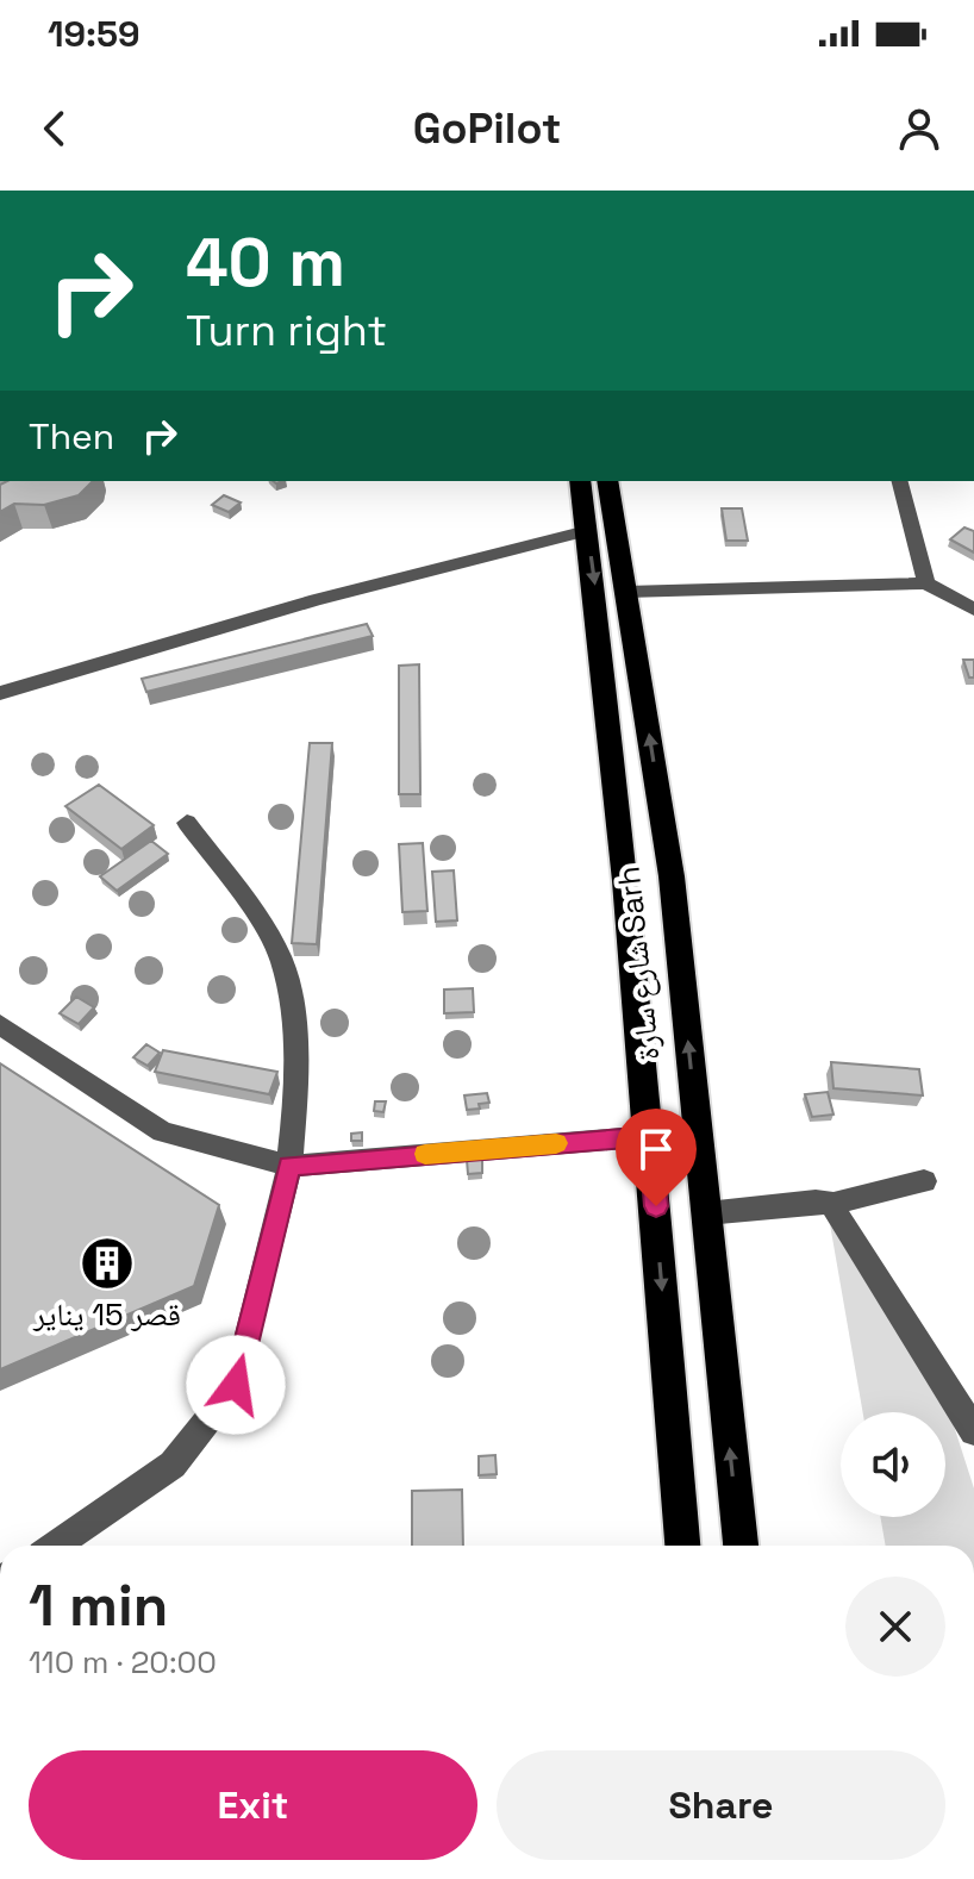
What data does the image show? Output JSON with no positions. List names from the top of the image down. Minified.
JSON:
{"streets":{"highway":["شارع سارة Sarh"]},"places":{"building":["قصر 15 يناير"]},"page":{"status":"19:59","header":"GoPilot","turn":["40 m","Turn right"],"then":"Then","heading":["1 min","110 m · 20:00"],"buttons":["Exit","Share"]}}
